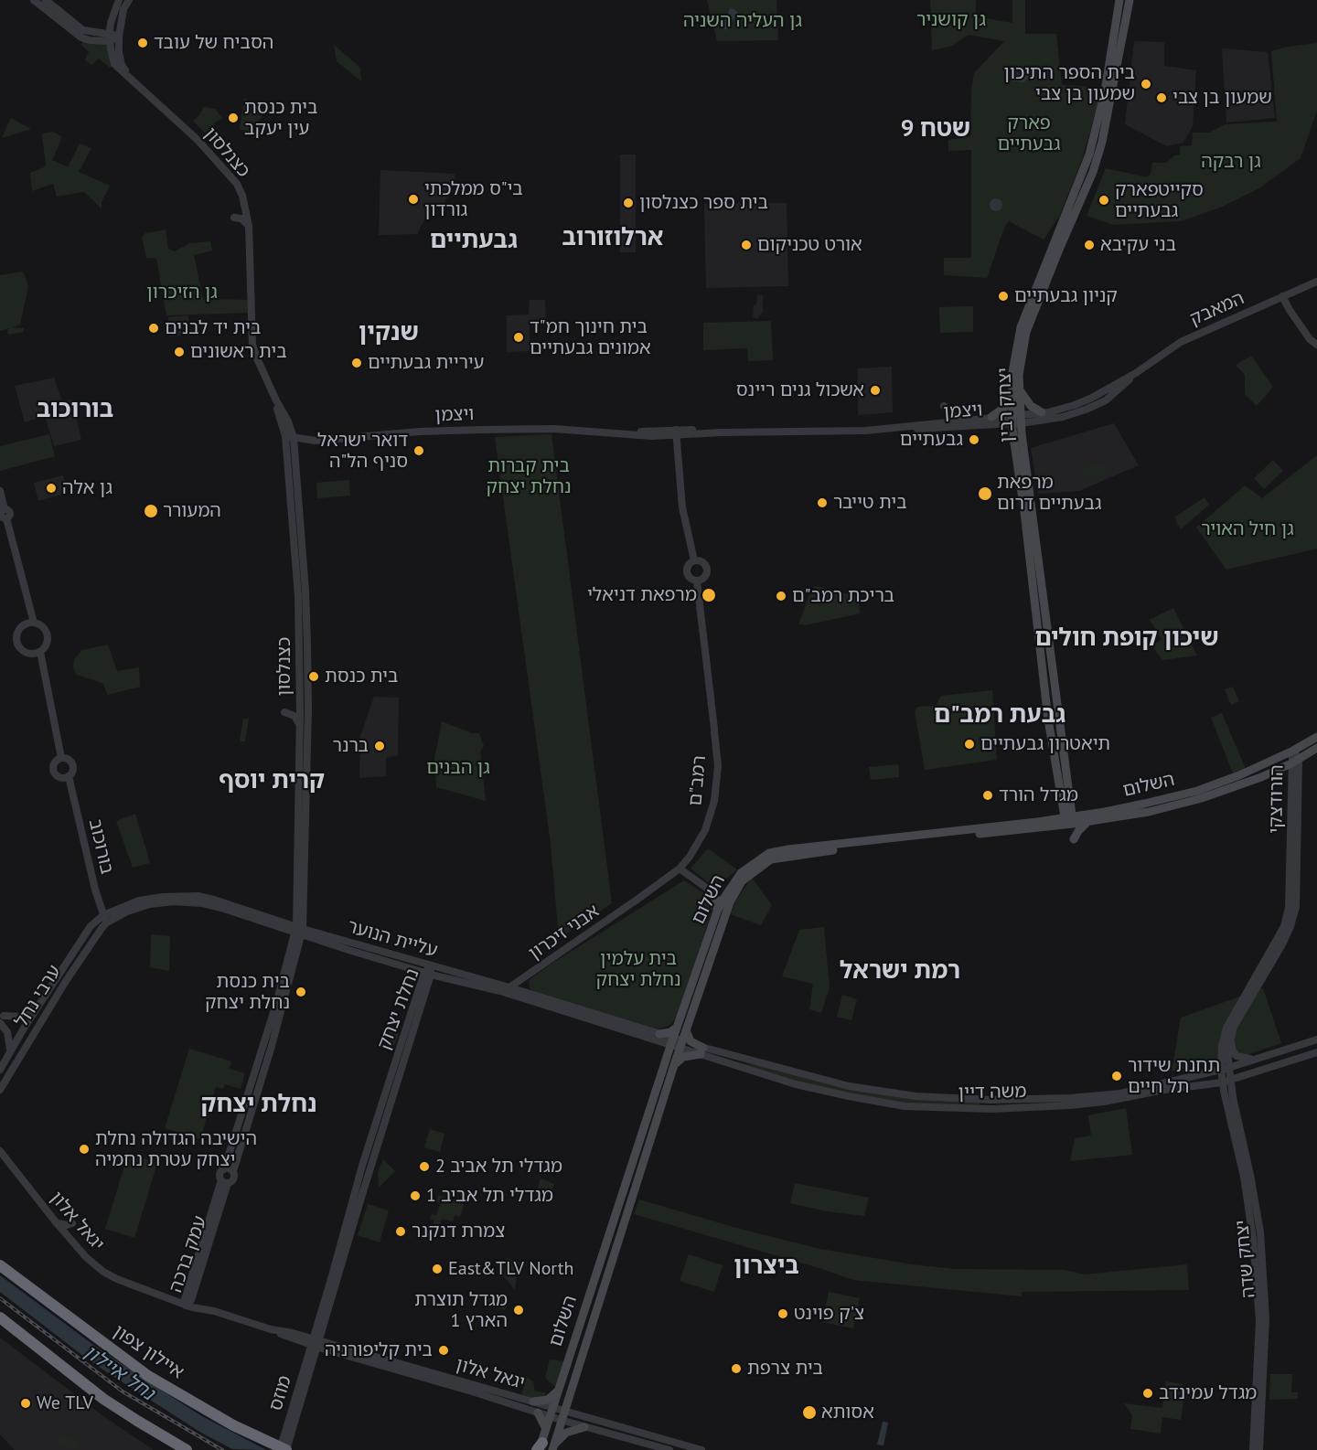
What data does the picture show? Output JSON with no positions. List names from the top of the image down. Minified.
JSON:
{"streets":{"highway":["איילון צפון"],"main road":["יצחק רבין","השלום"],"street":["כצנלסון","המאבק","ויצמן","רמב\"ם","הורודצקי","בורוכוב","אבני זיכרון","עליית הנוער","ערבי נחל","נחלת יצחק","משה דיין","יגאל אלון","עמק ברכה","יצחק שדה","מוזס"]},"crossings":[["כצנלסון","ויצמן"],["כצנלסון","עליית הנוער"],["המאבק","יצחק רבין"],["המאבק","ויצמן"],["יצחק רבין","ויצמן"],["יצחק רבין","השלום"],["ויצמן","רמב\"ם"],["רמב\"ם","אבני זיכרון"],["השלום","הורודצקי"],["השלום","עליית הנוער"],["השלום","משה דיין"],["השלום","יגאל אלון"],["הורודצקי","משה דיין"],["הורודצקי","יצחק שדה"],["בורוכוב","עליית הנוער"],["בורוכוב","ערבי נחל"],["אבני זיכרון","עליית הנוער"],["עליית הנוער","ערבי נחל"],["עליית הנוער","נחלת יצחק"],["עליית הנוער","משה דיין"],["נחלת יצחק","יגאל אלון"],["נחלת יצחק","מוזס"],["משה דיין","יצחק שדה"],["יגאל אלון","עמק ברכה"],["יגאל אלון","מוזס"],["איילון צפון","מוזס"]],"districts":["שטח 9","ארלוזורוב","גבעתיים","שנקין","בורוכוב","שיכון קופת חולים","גבעת רמב\"ם","קרית יוסף","רמת ישראל","נחלת יצחק","ביצרון"],"water":["נחל איילון"],"parks":["גן קושניר","גן העליה השניה","פארק גבעתיים","גן רבקה","גן הזיכרון","בית קברות נחלת יצחק","גן חיל האויר","גן הבנים","בית עלמין נחלת יצחק"],"places":["הסביח של עובד","בית הספר התיכון שמעון בן צבי","שמעון בן צבי","בית כנסת עין יעקב","בי\"ס ממלכתי גורדון","סקייטפארק גבעתיים","בית ספר כצנלסון","אורט טכניקום","בני עקיבא","קניון גבעתיים","בית יד לבנים","בית חינוך חמ\"ד אמונים גבעתיים","בית ראשונים","עיריית גבעתיים","אשכול גנים ריינס","גבעתיים","דואר ישראל סניף הל\"ה","גן אלה","מרפאת גבעתיים דרום","בית טייבר","המעורר","מרפאת דניאלי","בריכת רמב\"ם","בית כנסת","תיאטרון גבעתיים","ברנר","מגדל הורד","בית כנסת נחלת יצחק","תחנת שידור תל חיים","הישיבה הגדולה נחלת יצחק עטרת נחמיה","מגדלי תל אביב 2","מגדלי תל אביב 1","צמרת דנקנר","East&TLV North","מגדל תוצרת הארץ 1","צ'ק פוינט","בית קליפורניה","בית צרפת","מגדל עמינדב","We TLV","אסותא"]}
